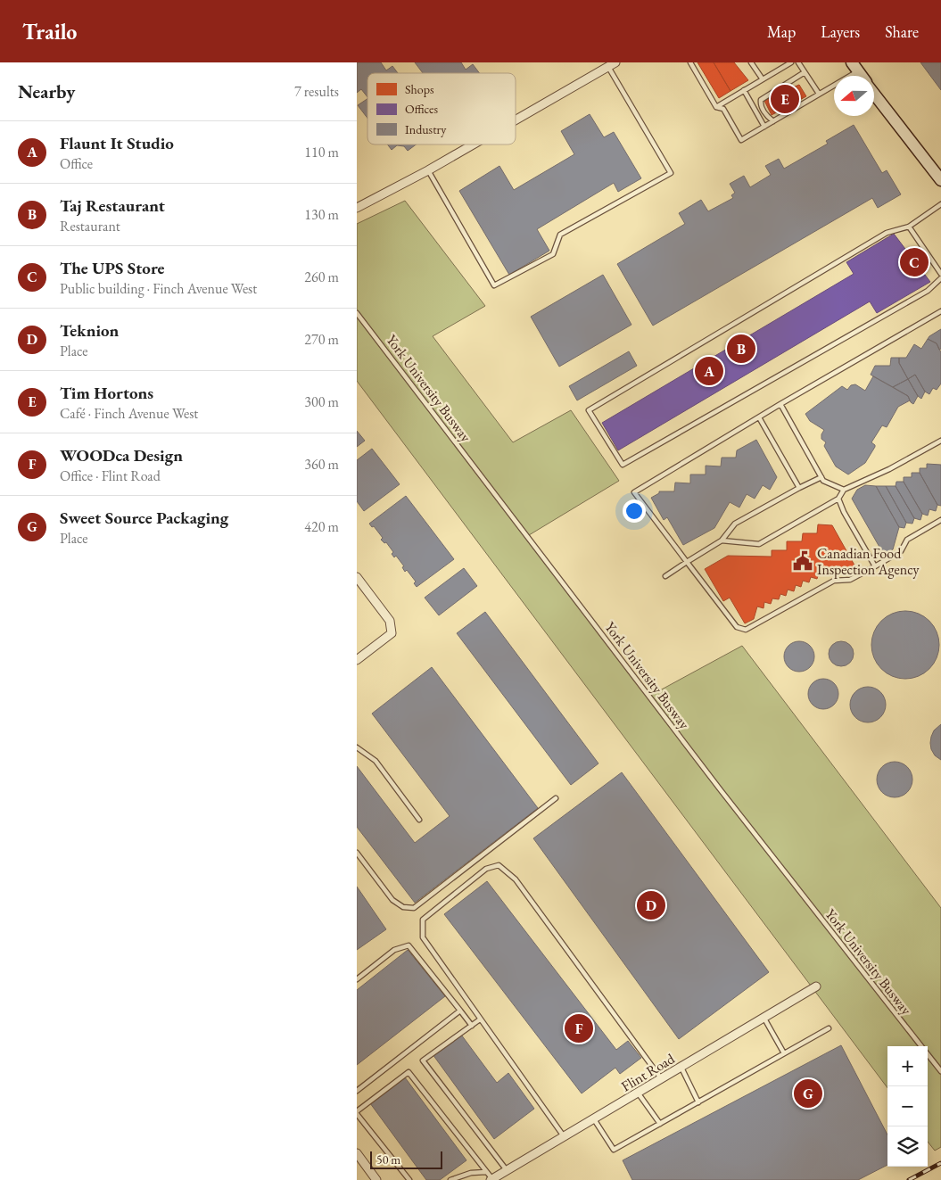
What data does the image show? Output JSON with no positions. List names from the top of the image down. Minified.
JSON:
{"streets":{"street":["Flint Road"],"lane":["York University Busway"]},"places":{"public building":["Canadian Food Inspection Agency"]},"legend":["Shops","Offices","Industry"],"scale_bar":"50 m","north":"left","page":{"header":"Trailo","nav":["Map","Layers","Share"],"heading":["Nearby","7 results"],"pins":["E","C","B","A","D","F","G"],"list":[{"mark":"A","name":"Flaunt It Studio","note":"Office","value":"110 m"},{"mark":"B","name":"Taj Restaurant","note":"Restaurant","value":"130 m"},{"mark":"C","name":"The UPS Store","note":"Public building · Finch Avenue West","value":"260 m"},{"mark":"D","name":"Teknion","note":"Place","value":"270 m"},{"mark":"E","name":"Tim Hortons","note":"Café · Finch Avenue West","value":"300 m"},{"mark":"F","name":"WOODca Design","note":"Office · Flint Road","value":"360 m"},{"mark":"G","name":"Sweet Source Packaging","note":"Place","value":"420 m"}],"map_buttons":["+","−"],"scale":"50 m"}}
